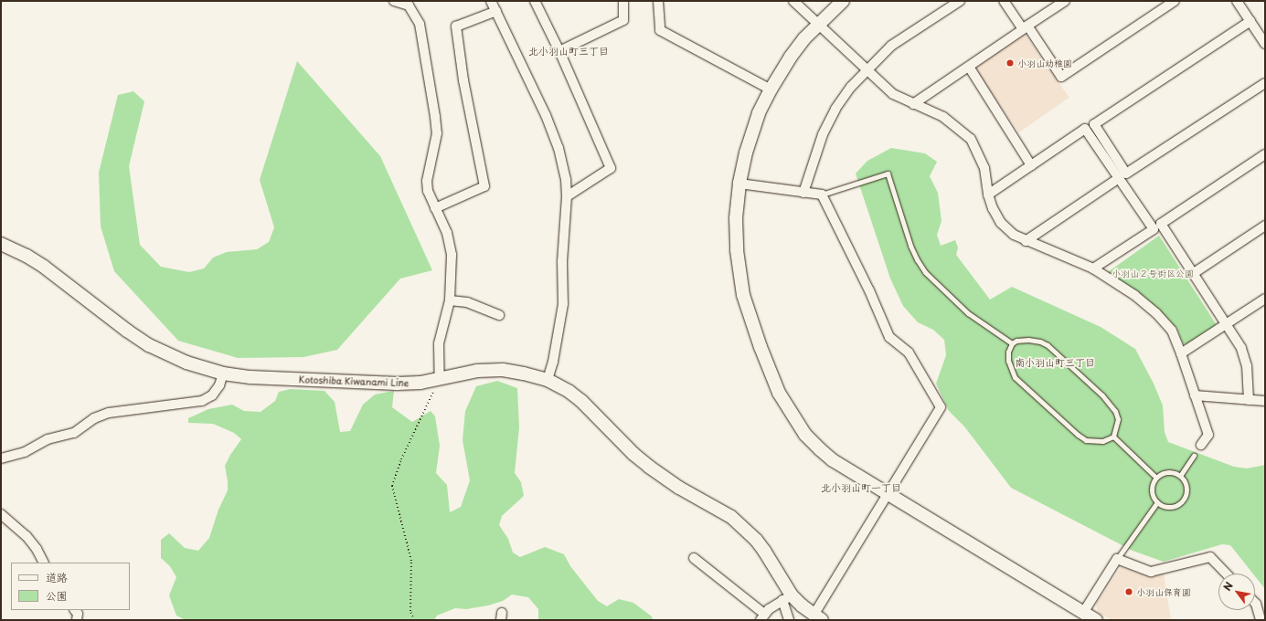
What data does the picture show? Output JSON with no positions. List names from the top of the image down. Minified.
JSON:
{"streets":{"main road":["Kotoshiba Kiwanami Line"]},"districts":["北小羽山町三丁目","南小羽山町三丁目","北小羽山町一丁目"],"parks":["小羽山２号街区公園"],"places":["小羽山幼稚園","小羽山保育園"],"legend":["道路","公園"],"north":"top left"}
